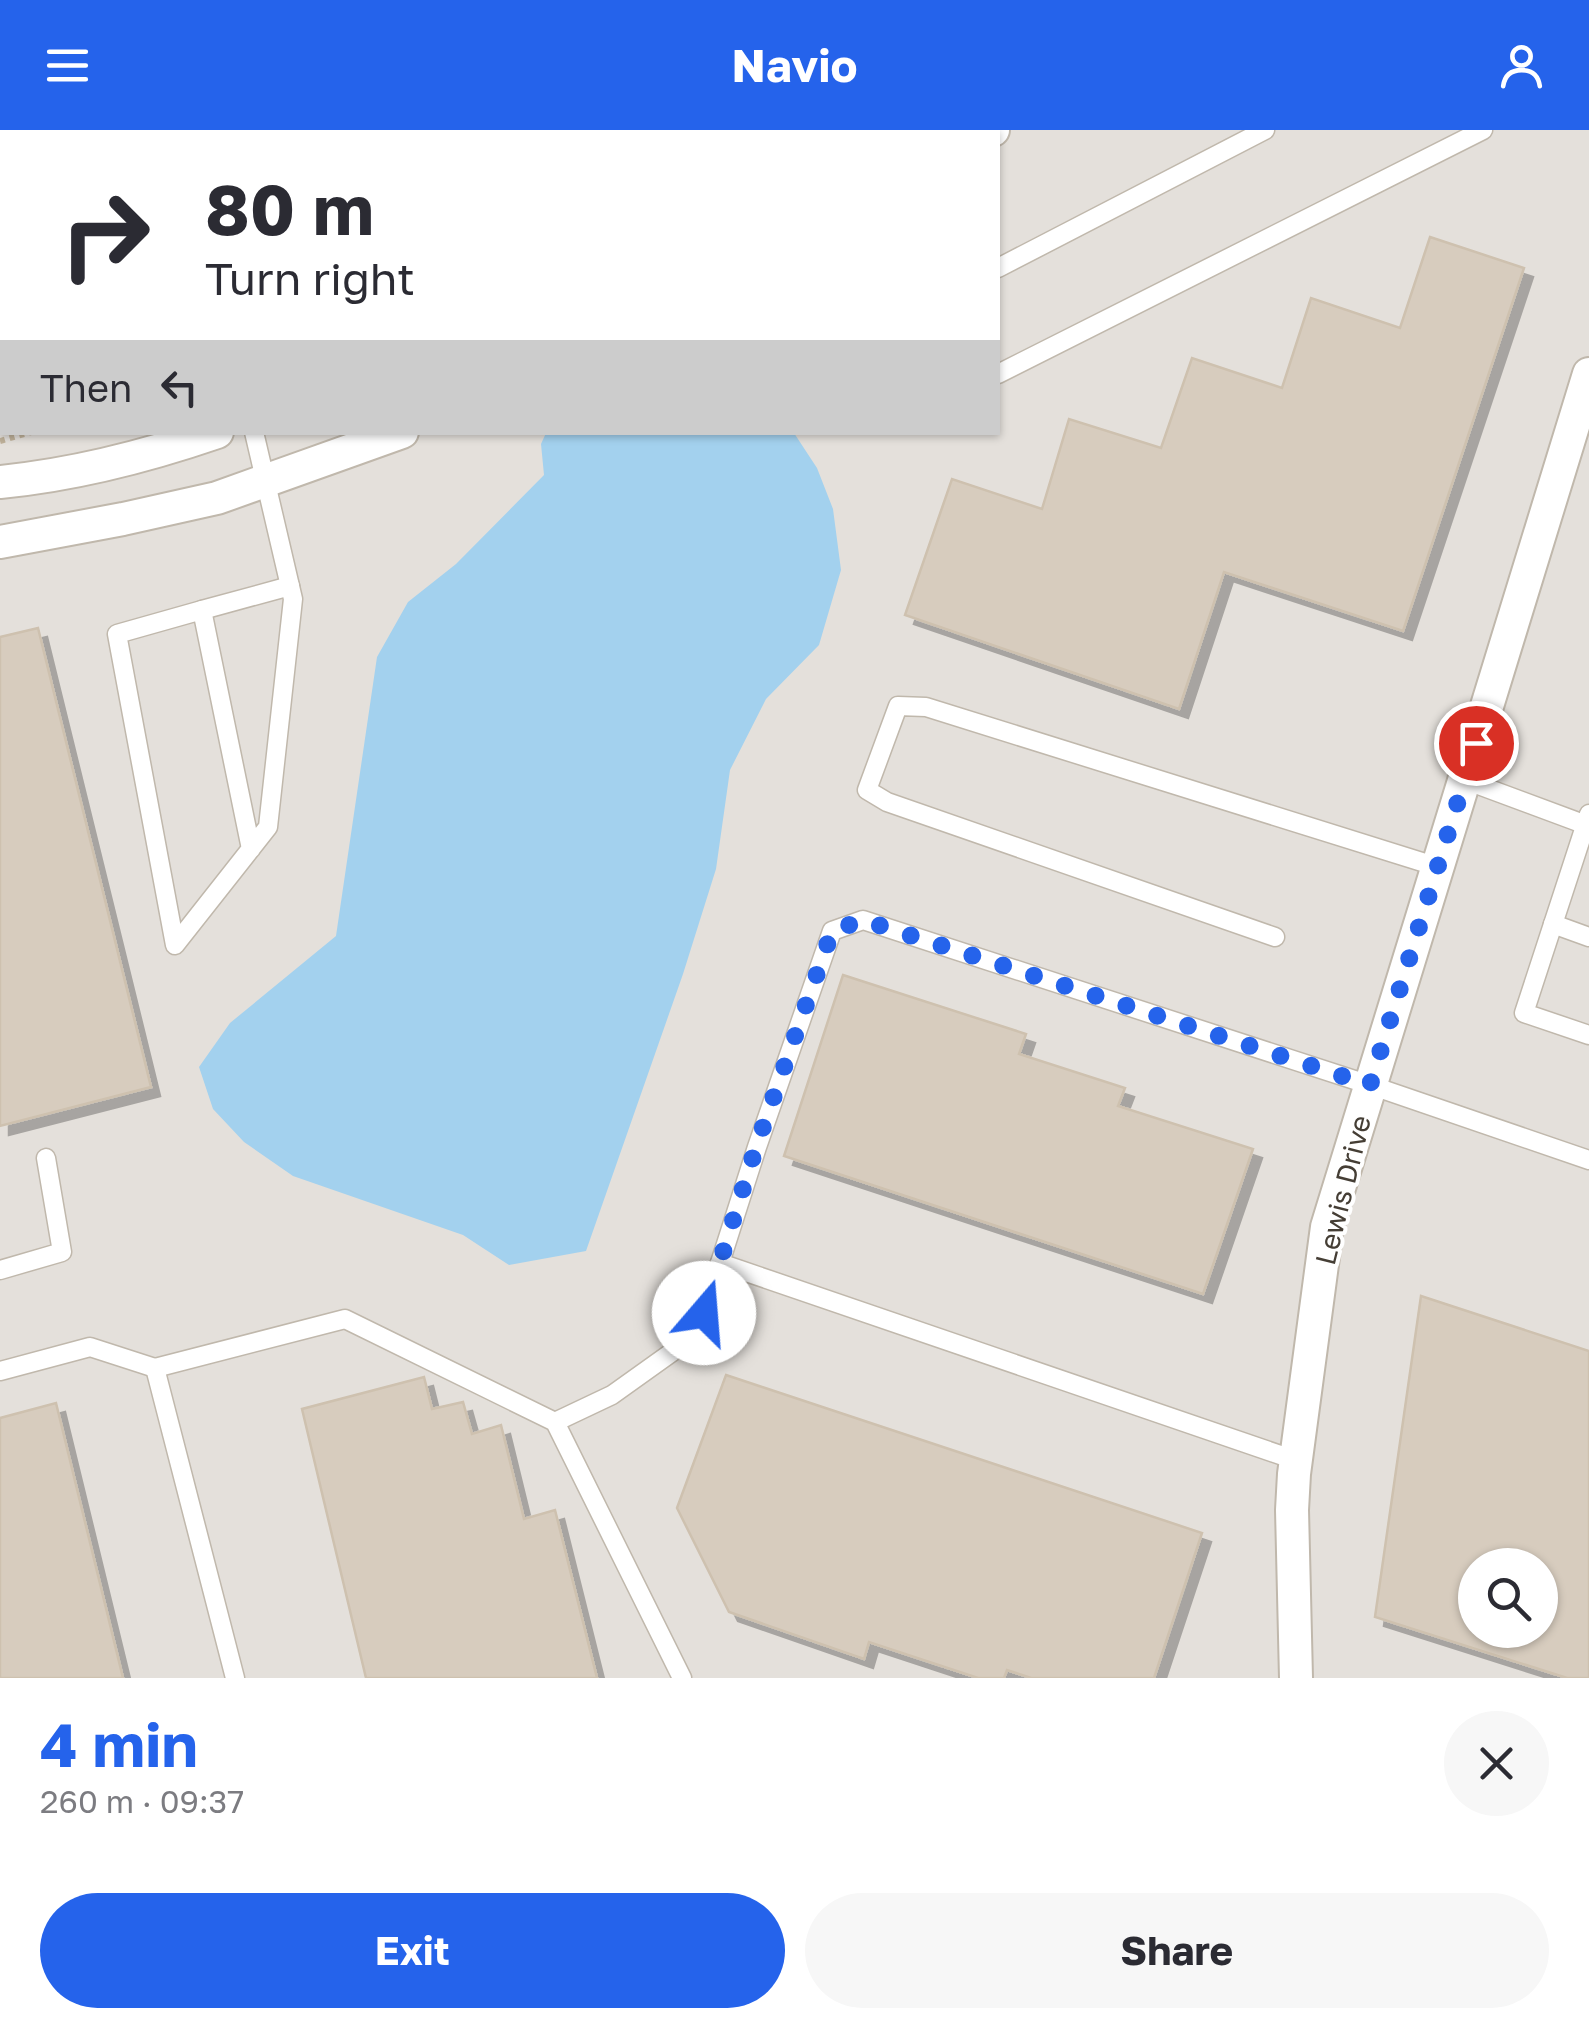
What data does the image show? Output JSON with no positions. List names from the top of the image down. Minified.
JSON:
{"streets":{"street":["Lewis Drive"]},"page":{"header":"Navio","turn":["80 m","Turn right"],"then":"Then","heading":["4 min","260 m · 09:37"],"buttons":["Exit","Share"]}}
